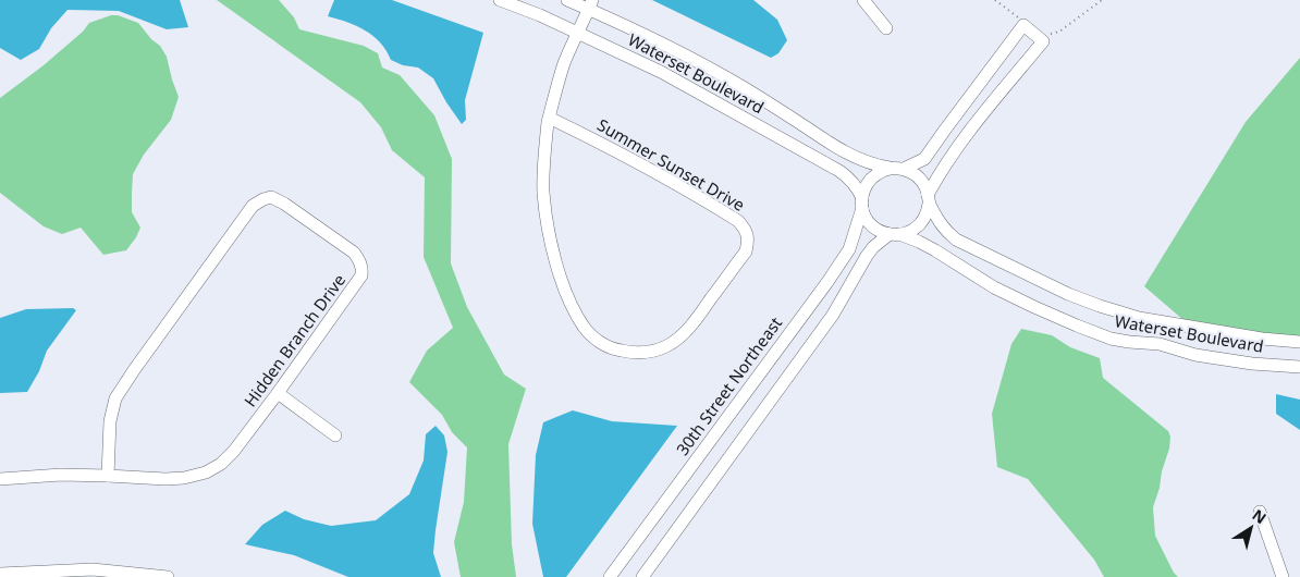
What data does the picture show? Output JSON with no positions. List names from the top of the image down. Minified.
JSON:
{"streets":{"street":["Waterset Boulevard","Summer Sunset Drive","Hidden Branch Drive","30th Street Northeast"]},"crossings":[["Waterset Boulevard","Summer Sunset Drive"],["Waterset Boulevard","30th Street Northeast"]],"north":"top right"}
